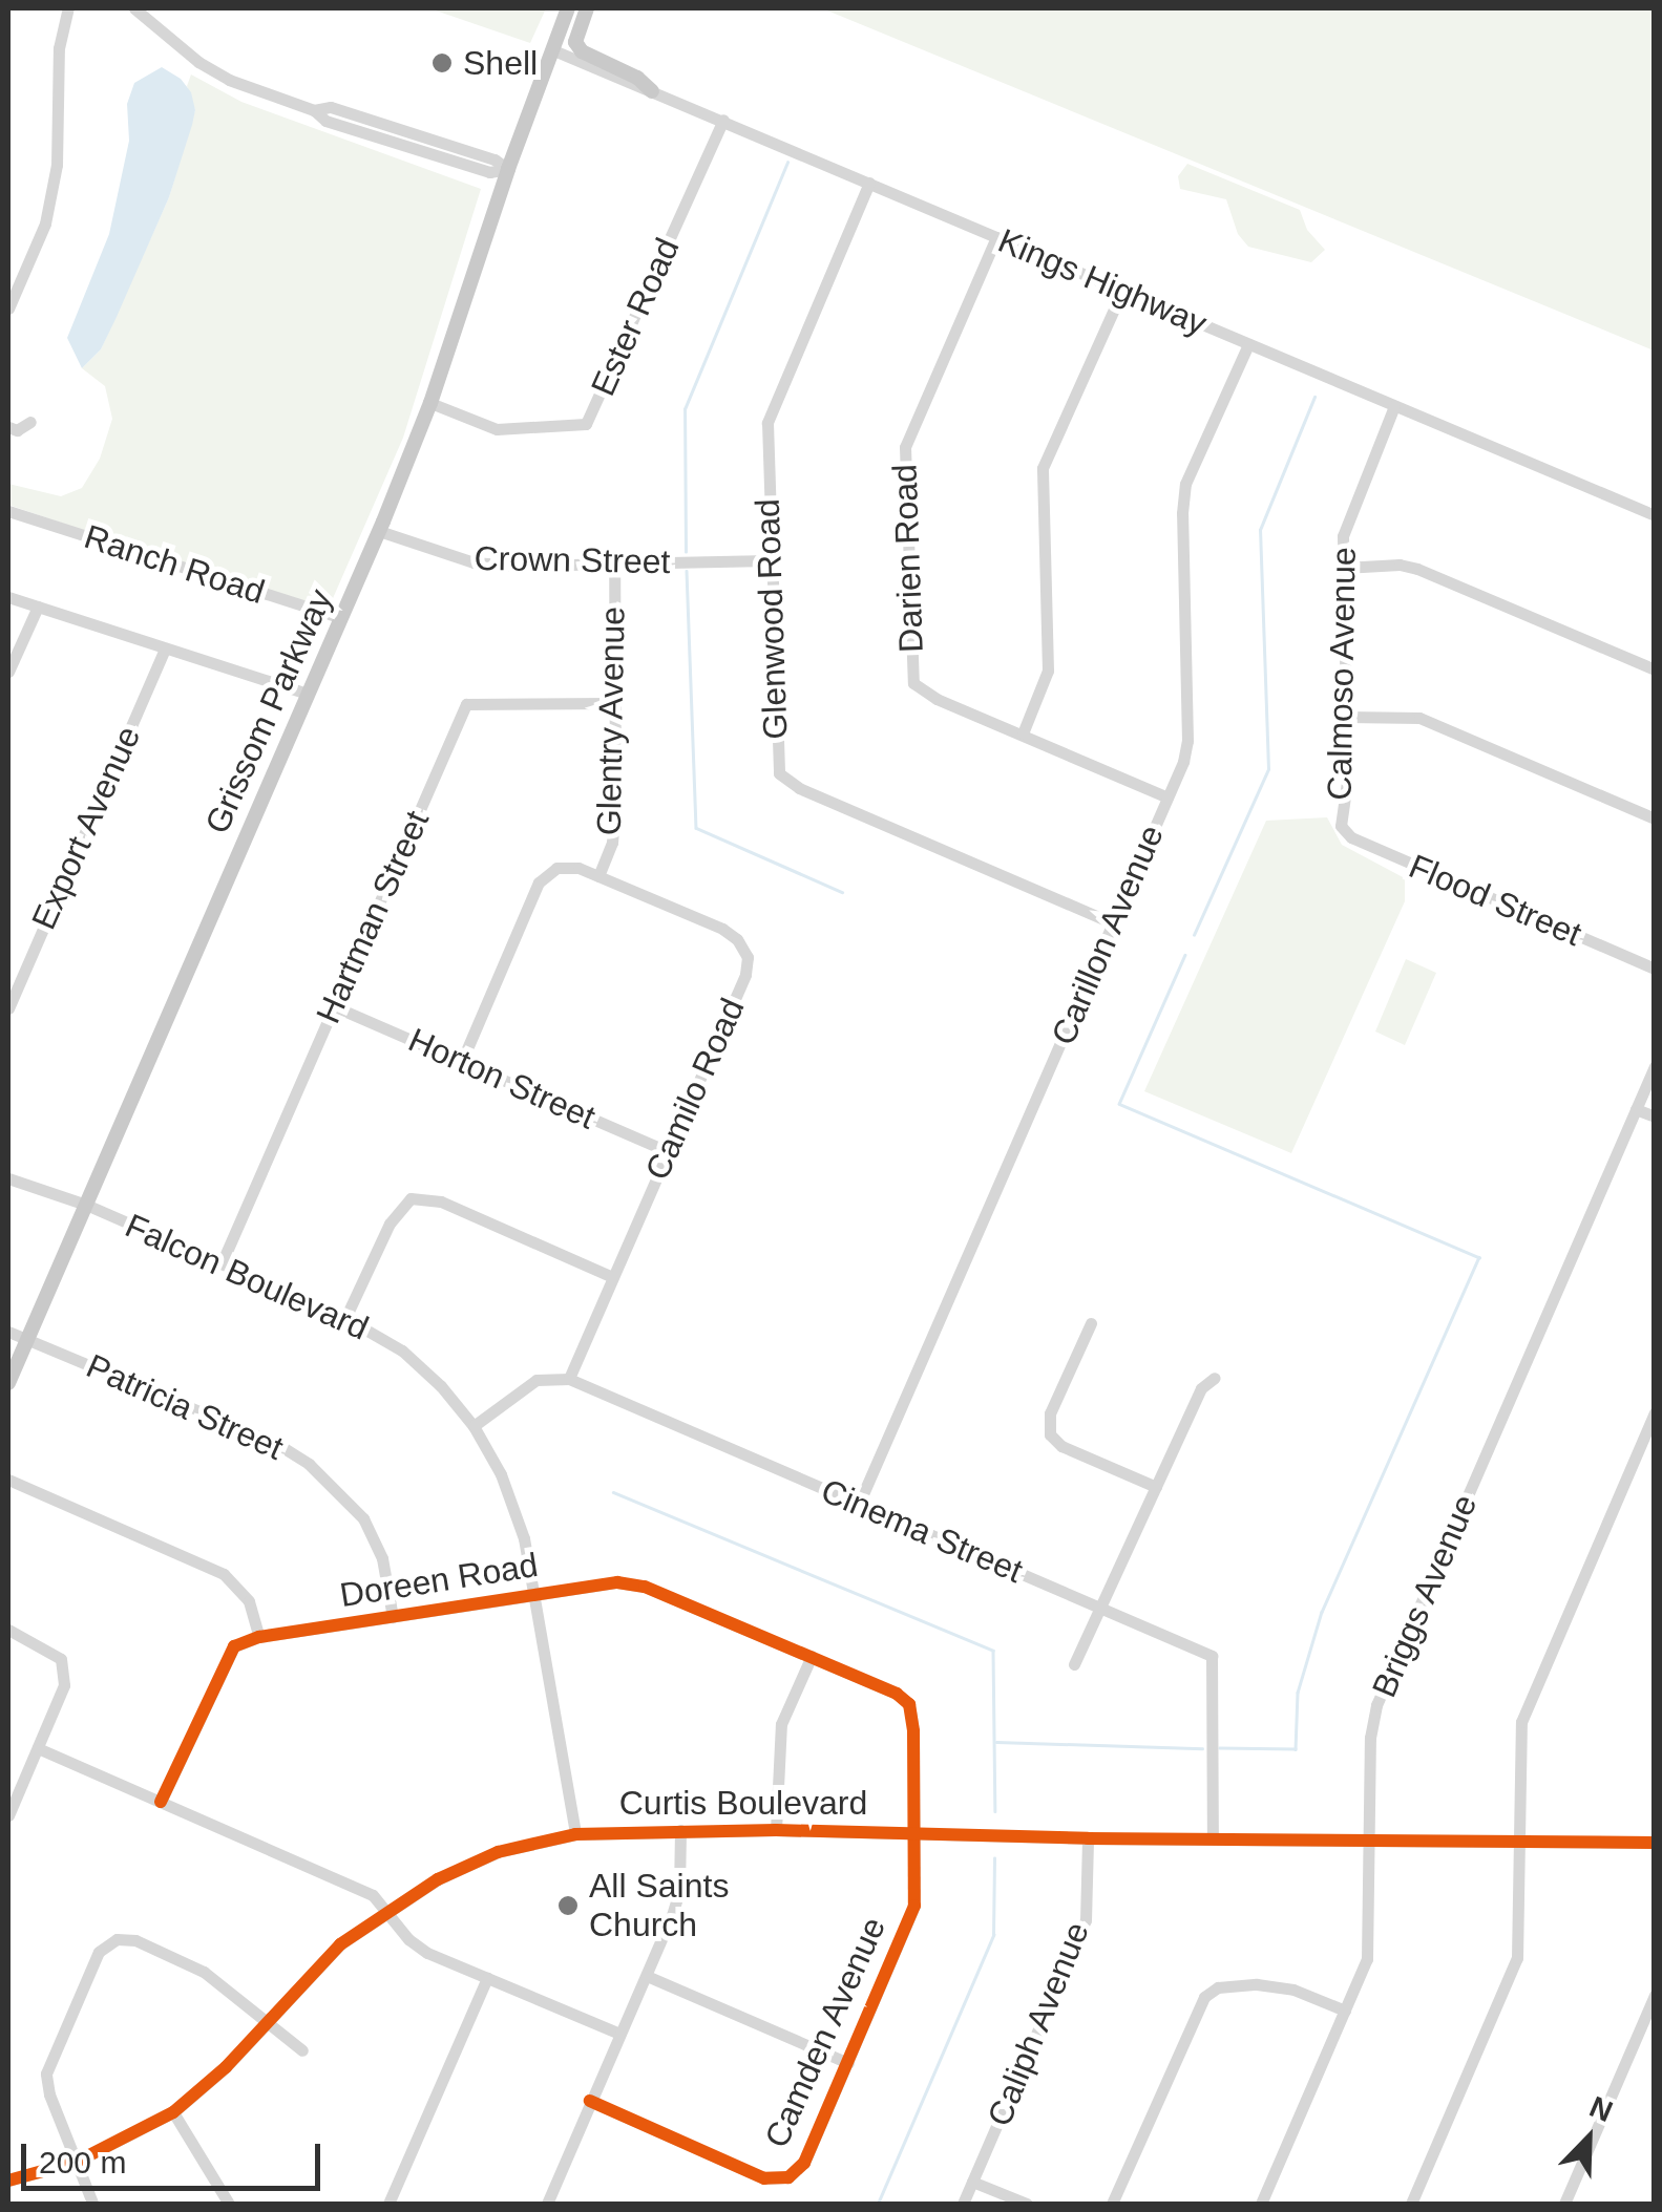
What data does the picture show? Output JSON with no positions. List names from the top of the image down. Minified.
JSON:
{"streets":{"main road":["Grissom Parkway"],"street":["Kings Highway","Ester Road","Darien Road","Crown Street","Ranch Road","Glenwood Road","Calmoso Avenue","Glentry Avenue","Export Avenue","Flood Street","Hartman Street","Carillon Avenue","Horton Street","Camilo Road","Falcon Boulevard","Patricia Street","Cinema Street","Doreen Road","Briggs Avenue","Curtis Boulevard","Caliph Avenue","Camden Avenue"]},"crossings":[["Kings Highway","Ester Road"],["Kings Highway","Darien Road"],["Kings Highway","Glenwood Road"],["Kings Highway","Calmoso Avenue"],["Kings Highway","Grissom Parkway"],["Kings Highway","Carillon Avenue"],["Ester Road","Grissom Parkway"],["Darien Road","Carillon Avenue"],["Crown Street","Glenwood Road"],["Crown Street","Grissom Parkway"],["Crown Street","Glentry Avenue"],["Ranch Road","Grissom Parkway"],["Glenwood Road","Carillon Avenue"],["Calmoso Avenue","Flood Street"],["Grissom Parkway","Falcon Boulevard"],["Grissom Parkway","Patricia Street"],["Glentry Avenue","Hartman Street"],["Glentry Avenue","Camilo Road"],["Hartman Street","Horton Street"],["Hartman Street","Falcon Boulevard"],["Carillon Avenue","Cinema Street"],["Horton Street","Camilo Road"],["Camilo Road","Cinema Street"],["Falcon Boulevard","Doreen Road"],["Falcon Boulevard","Curtis Boulevard"],["Patricia Street","Doreen Road"],["Cinema Street","Curtis Boulevard"],["Doreen Road","Camden Avenue"],["Briggs Avenue","Curtis Boulevard"],["Curtis Boulevard","Caliph Avenue"],["Curtis Boulevard","Camden Avenue"]],"places":["Shell","All Saints Church"],"scale_bar":"200 m","north":"top right"}
